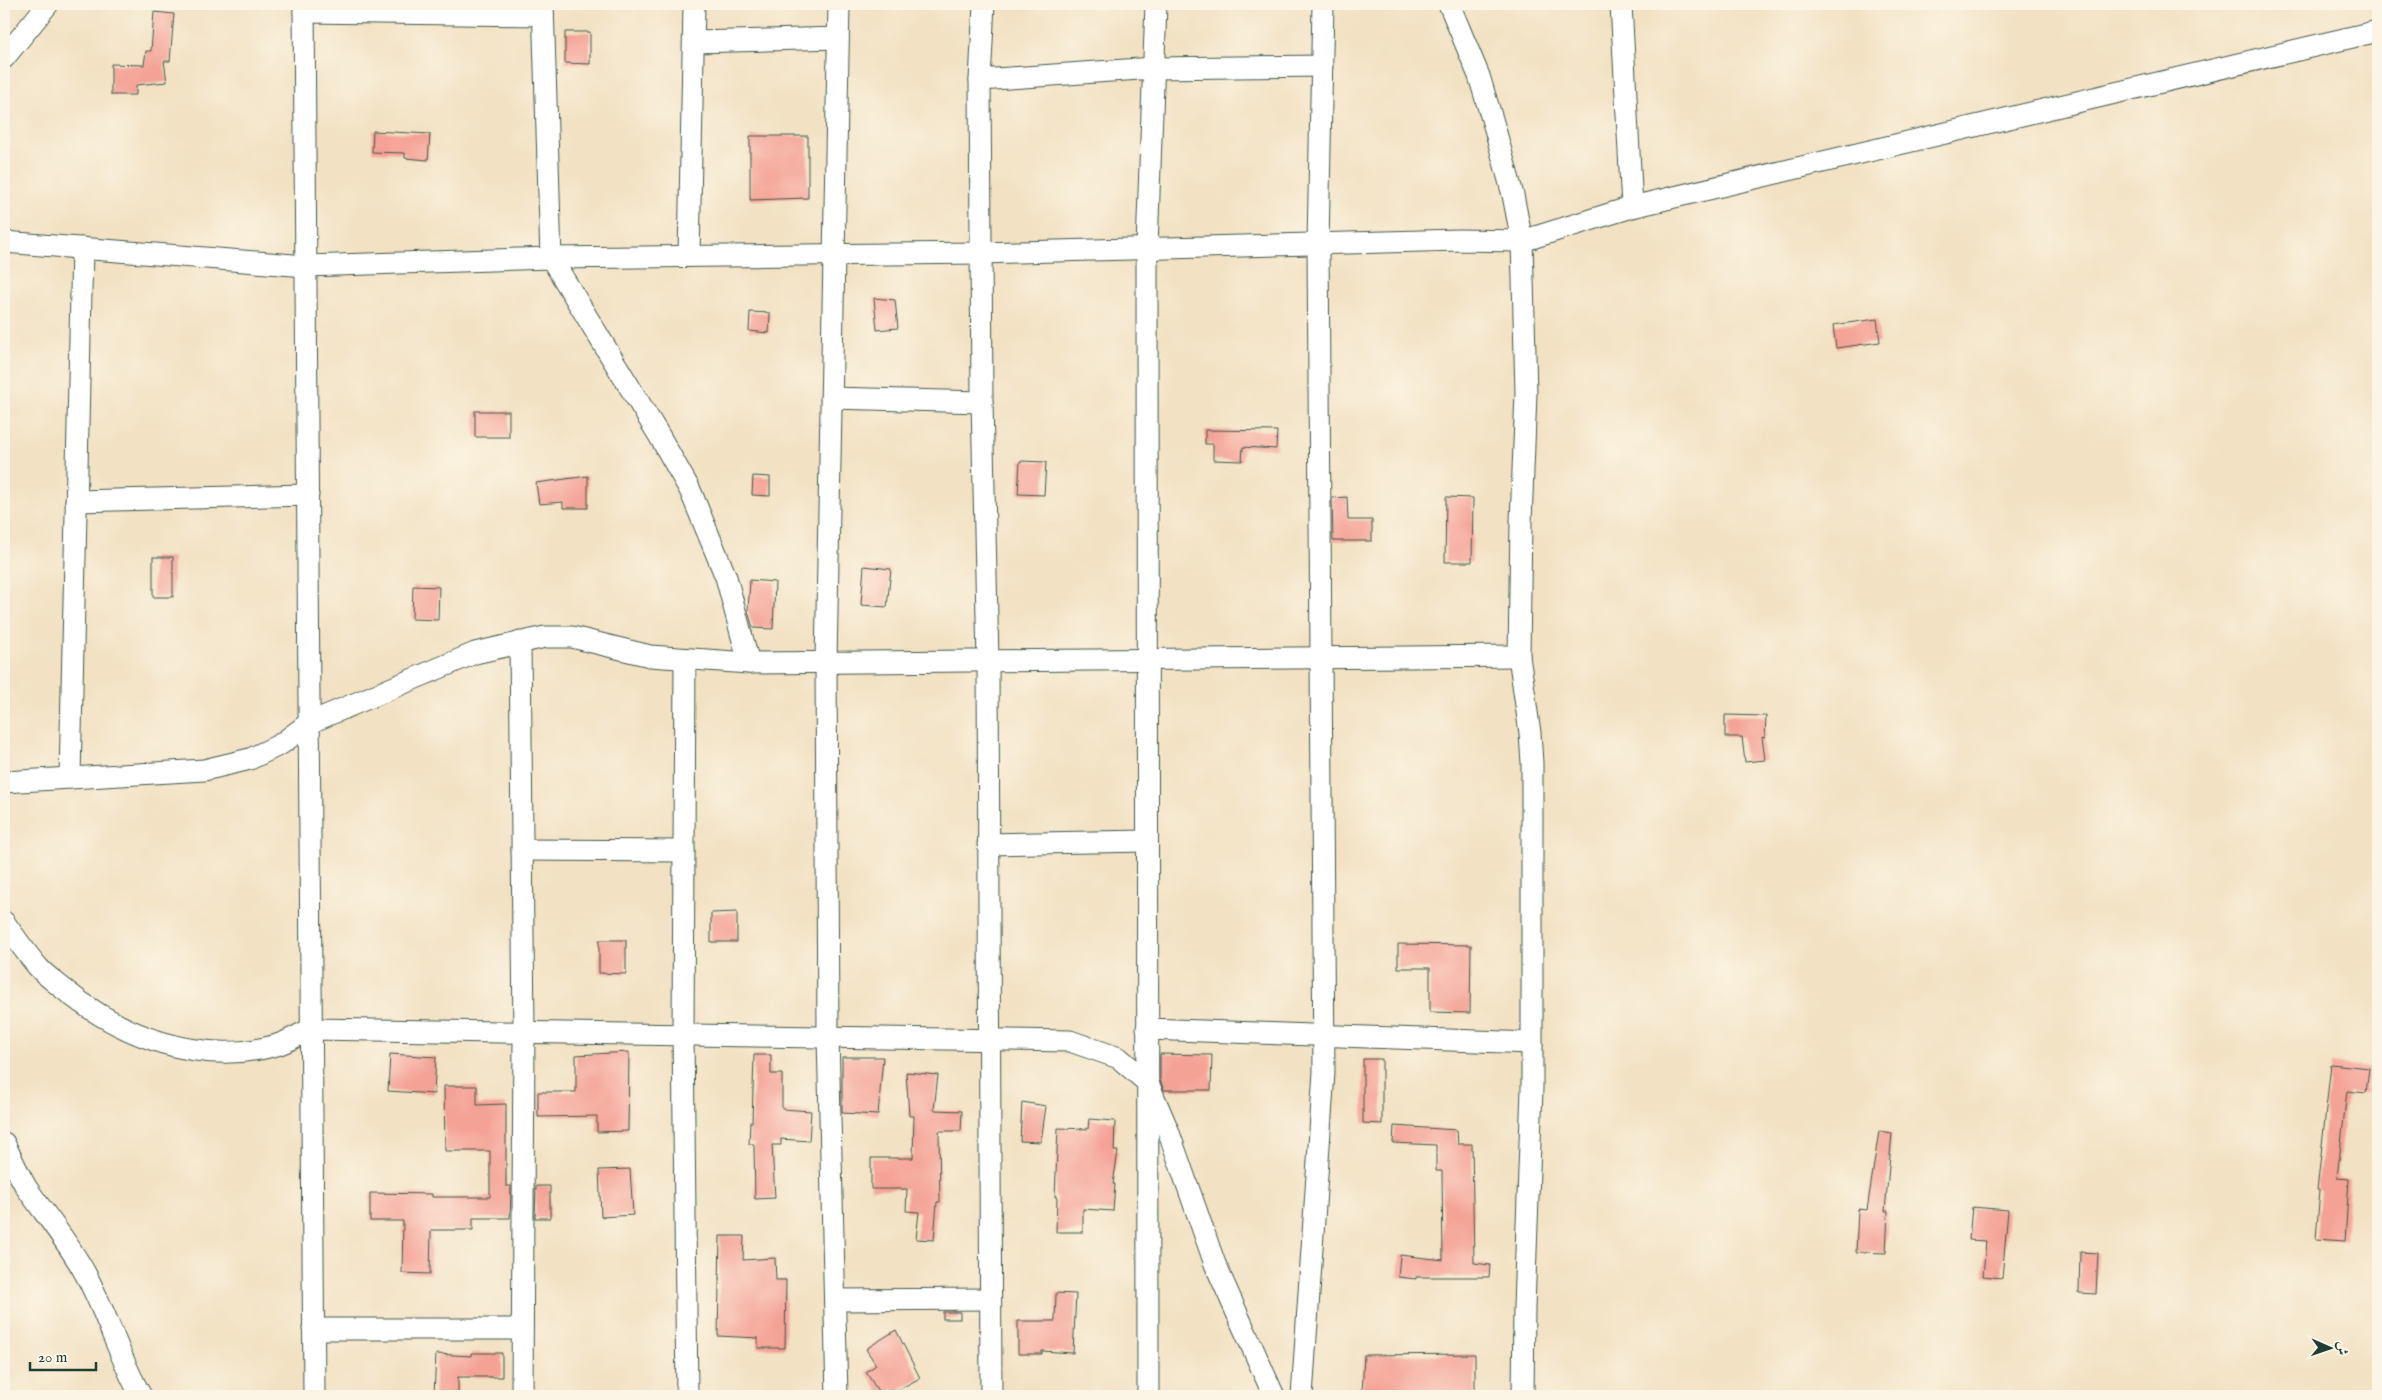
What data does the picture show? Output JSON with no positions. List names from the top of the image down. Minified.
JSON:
{"scale_bar":"20 m","north":"right"}
